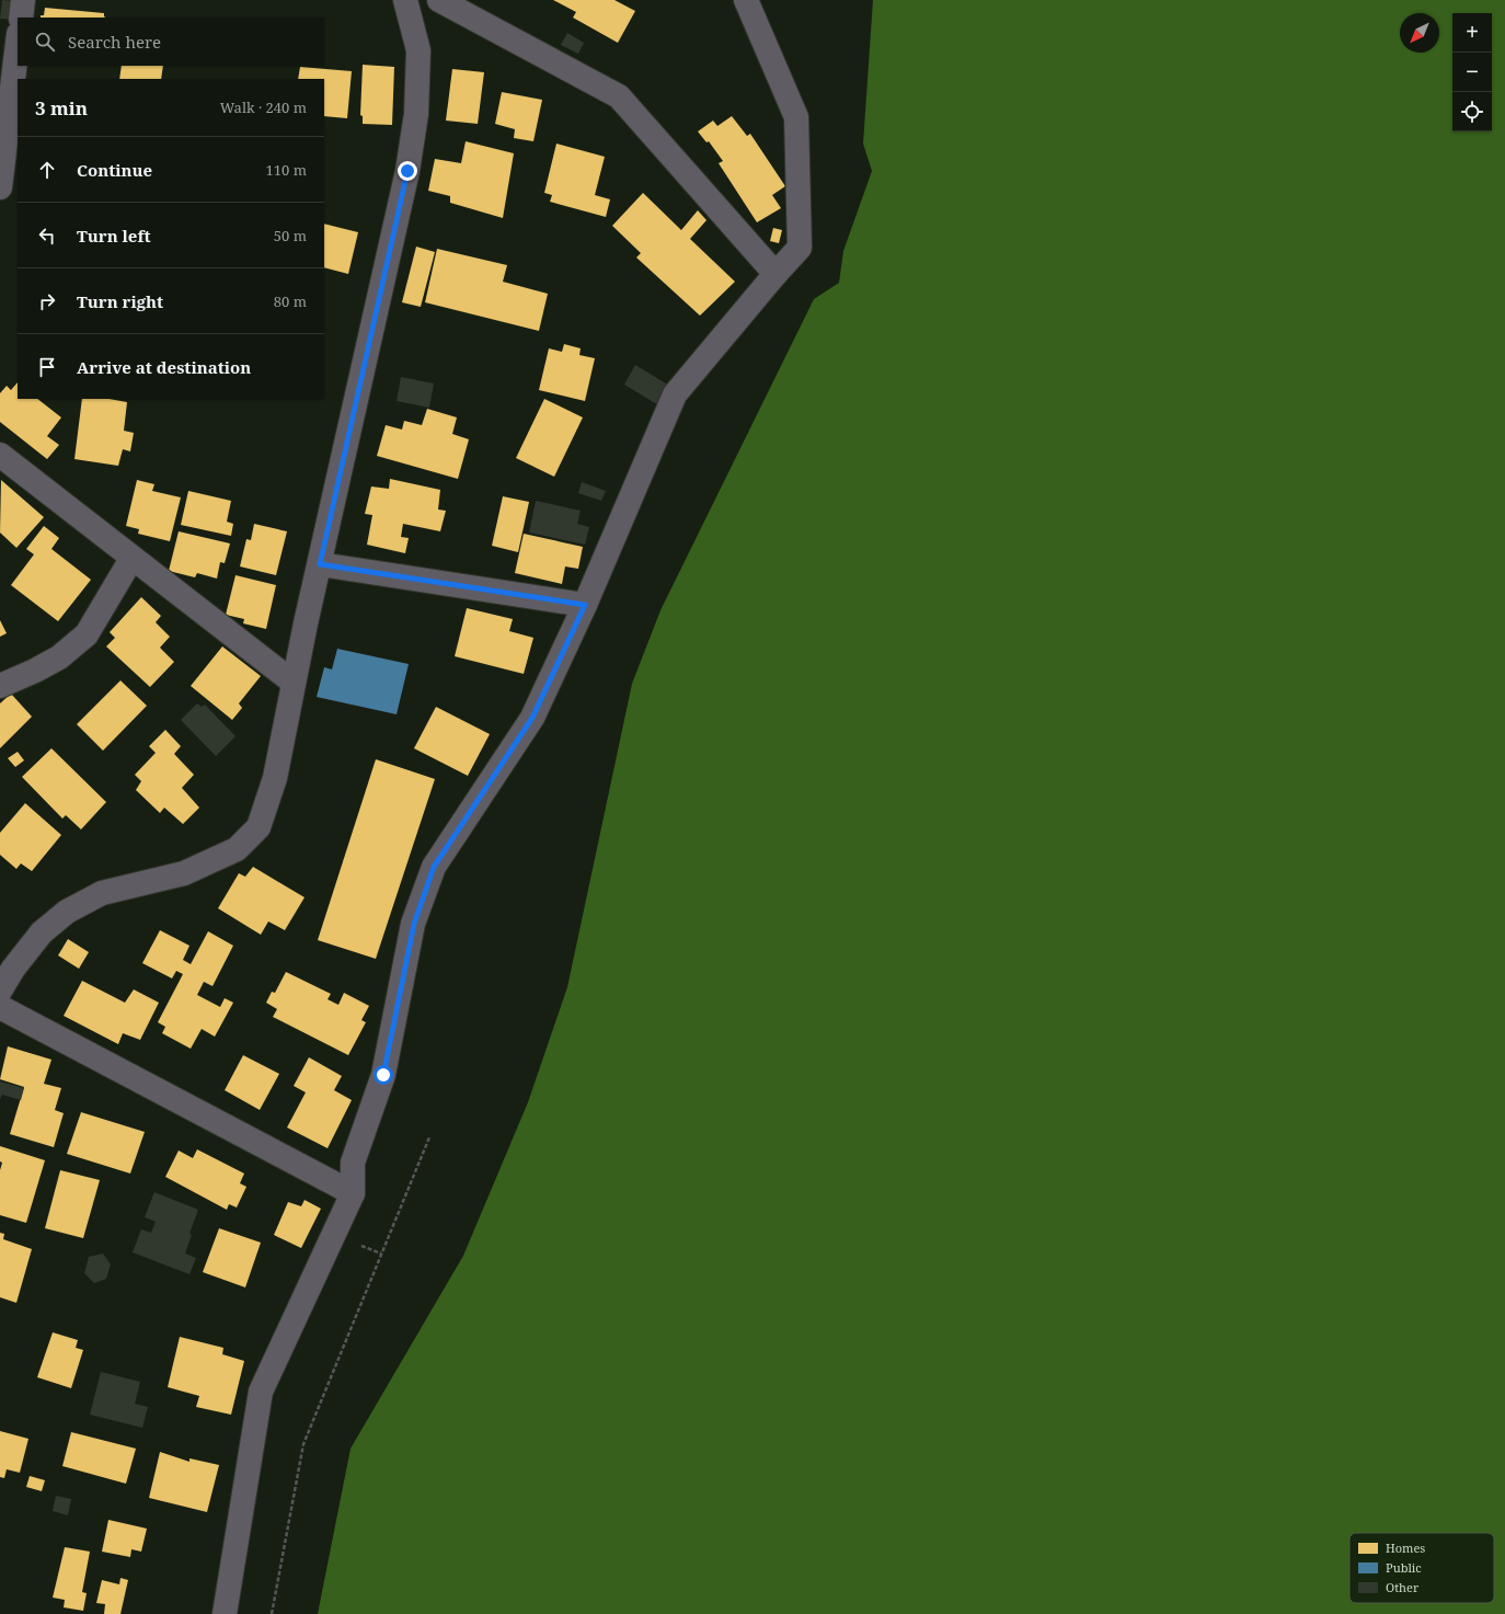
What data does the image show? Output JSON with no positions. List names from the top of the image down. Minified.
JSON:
{"legend":["Homes","Public","Other"],"north":"bottom left","page":{"map_buttons":["+","−"],"search":"Search here","heading":["3 min","Walk · 240 m"],"list":[["Continue","110 m"],["Turn left","50 m"],["Turn right","80 m"],"Arrive at destination"]}}
